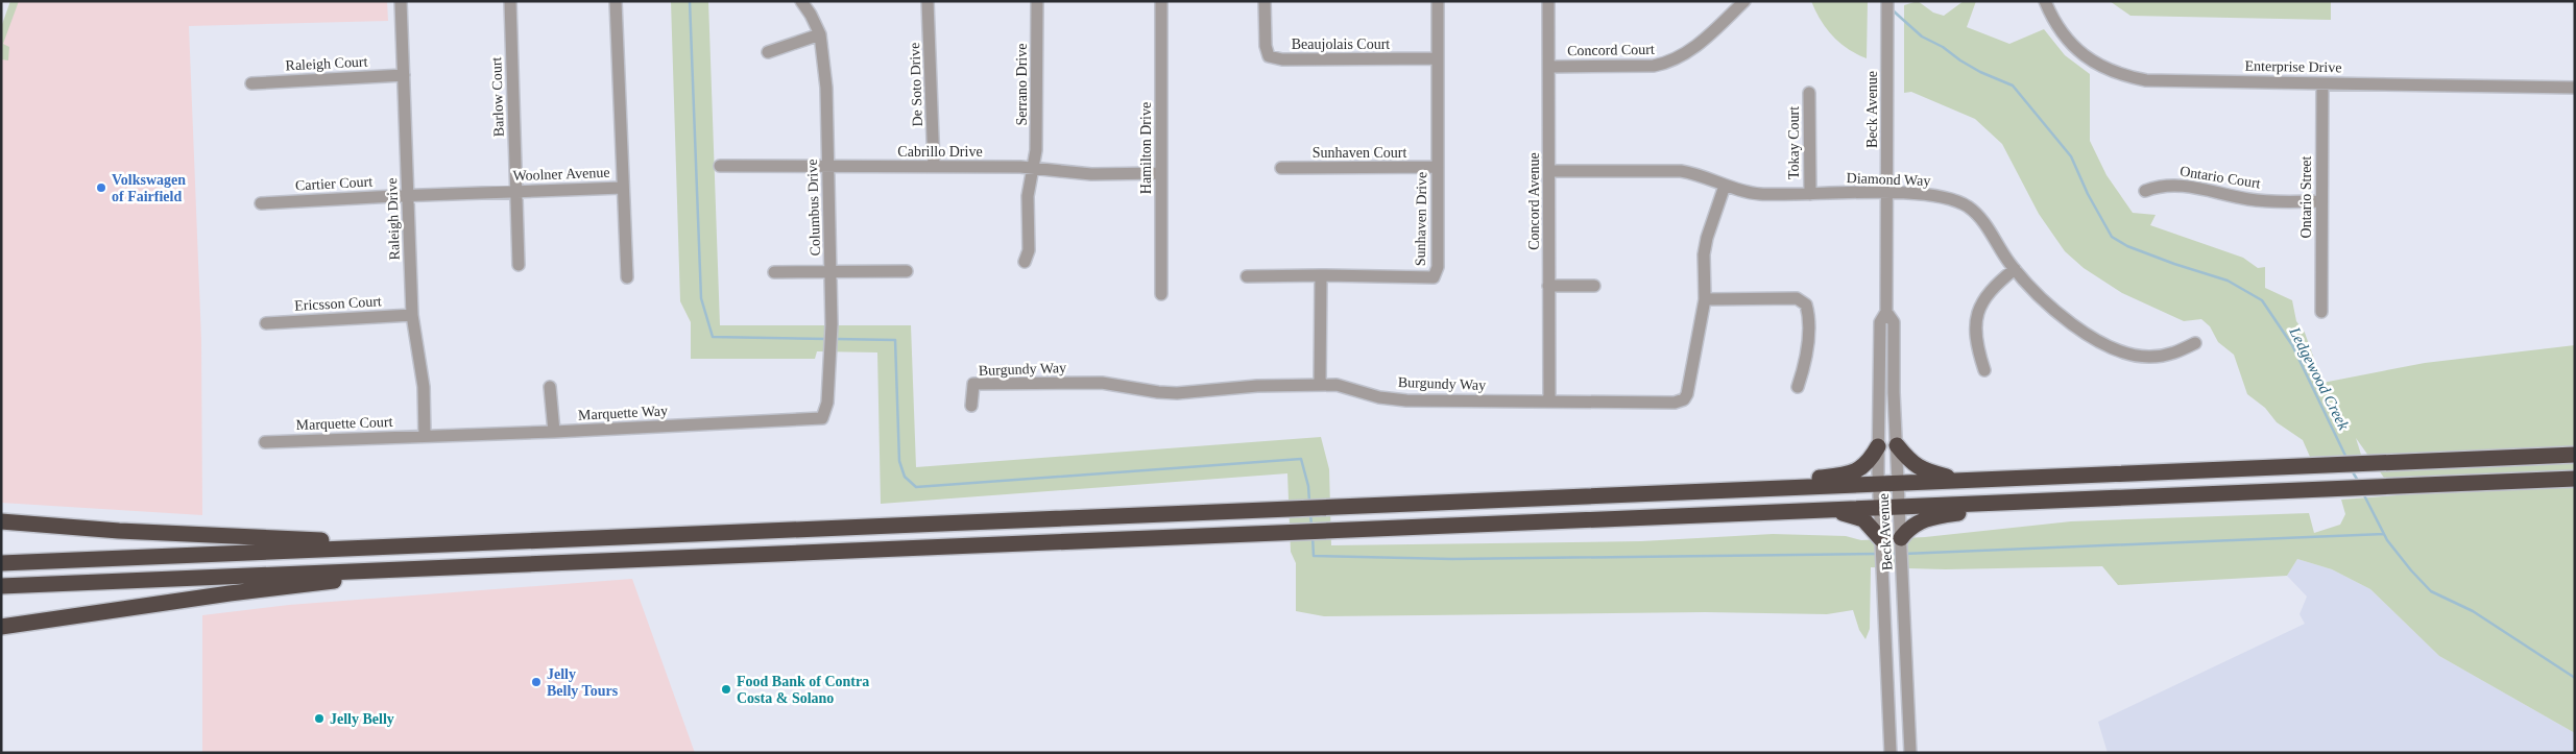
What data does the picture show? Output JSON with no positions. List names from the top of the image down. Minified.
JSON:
{"streets":{"street":["Beaujolais Court","Concord Court","Raleigh Court","Enterprise Drive","De Soto Drive","Serrano Drive","Barlow Court","Beck Avenue","Tokay Court","Hamilton Drive","Cabrillo Drive","Sunhaven Court","Woolner Avenue","Ontario Court","Diamond Way","Cartier Court","Ontario Street","Concord Avenue","Columbus Drive","Raleigh Drive","Sunhaven Drive","Ericsson Court","Burgundy Way","Marquette Way","Marquette Court"]},"crossings":[["Beaujolais Court","Sunhaven Drive"],["Concord Court","Concord Avenue"],["Raleigh Court","Raleigh Drive"],["Enterprise Drive","Ontario Street"],["De Soto Drive","Cabrillo Drive"],["Serrano Drive","Cabrillo Drive"],["Barlow Court","Woolner Avenue"],["Beck Avenue","Diamond Way"],["Tokay Court","Diamond Way"],["Hamilton Drive","Cabrillo Drive"],["Cabrillo Drive","Columbus Drive"],["Sunhaven Court","Sunhaven Drive"],["Woolner Avenue","Cartier Court"],["Woolner Avenue","Raleigh Drive"],["Ontario Court","Ontario Street"],["Diamond Way","Concord Avenue"],["Diamond Way","Burgundy Way"],["Cartier Court","Raleigh Drive"],["Concord Avenue","Burgundy Way"],["Columbus Drive","Marquette Way"],["Raleigh Drive","Ericsson Court"],["Raleigh Drive","Marquette Way"],["Raleigh Drive","Marquette Court"],["Marquette Way","Marquette Court"]],"water":["Ledgewood Creek"],"places":["Volkswagen of Fairfield","Jelly Belly Tours","Food Bank of Contra Costa & Solano","Jelly Belly"]}
